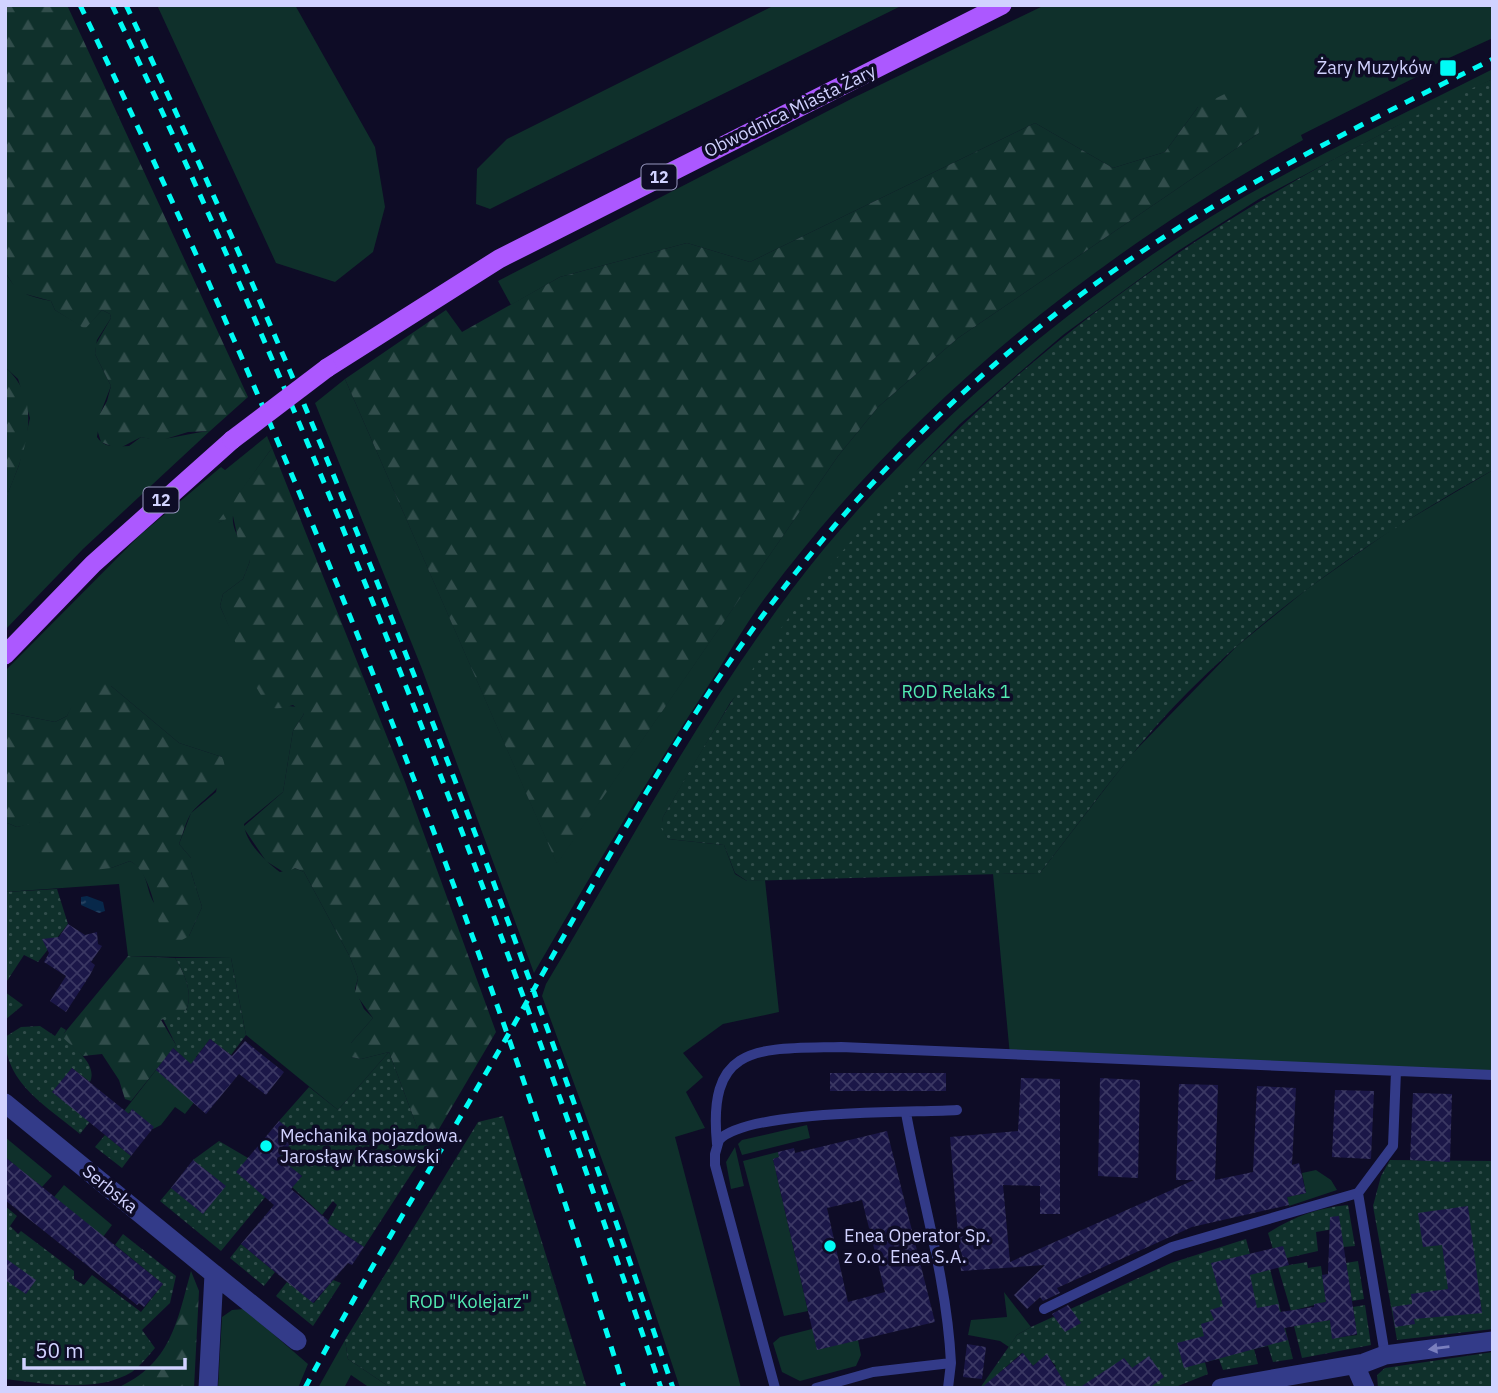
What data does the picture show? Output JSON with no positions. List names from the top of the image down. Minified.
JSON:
{"streets":{"main road":["Obwodnica Miasta Żary","12"],"street":["Serbska"]},"parks":["ROD Relaks 1","ROD \"Kolejarz\""],"places":{"transit":["Żary Muzyków"],"other":["Mechanika pojazdowa. Jarosłąw Krasowski","Enea Operator Sp. z o.o. Enea S.A."]},"scale_bar":"50 m"}
